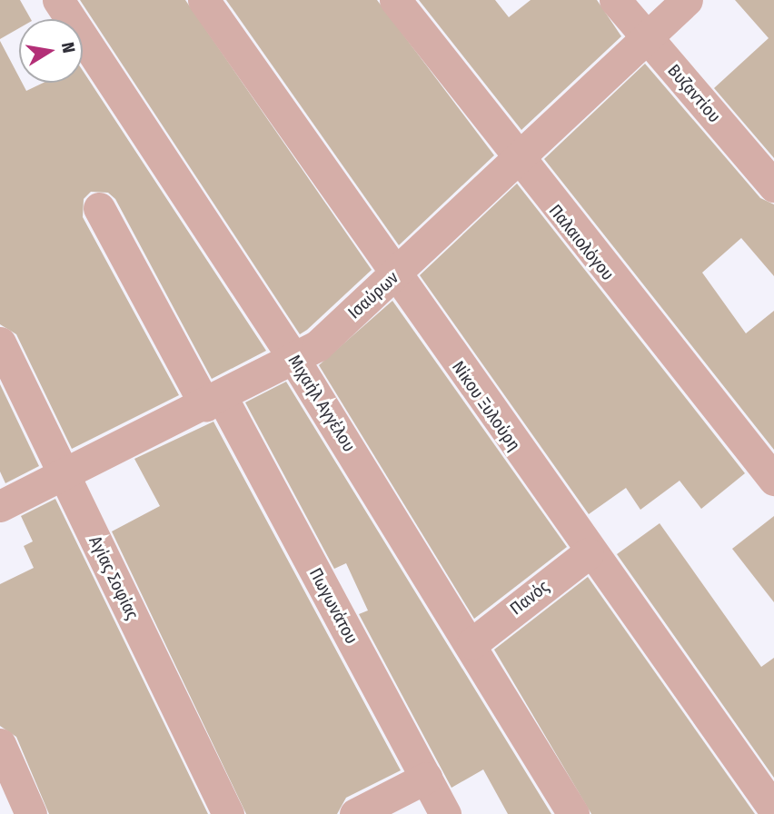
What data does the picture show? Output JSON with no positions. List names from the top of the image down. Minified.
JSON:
{"streets":{"street":["Βυζαντίου","Παλαιολόγου","Ισαύρων","Μιχαήλ Αγγέλου","Νίκου Ξυλούρη","Αγίας Σοφίας","Πανός","Πωγωνάτου"]},"crossings":[["Βυζαντίου","Ισαύρων"],["Παλαιολόγου","Ισαύρων"],["Ισαύρων","Μιχαήλ Αγγέλου"],["Ισαύρων","Νίκου Ξυλούρη"],["Ισαύρων","Αγίας Σοφίας"],["Ισαύρων","Πωγωνάτου"],["Μιχαήλ Αγγέλου","Πανός"],["Νίκου Ξυλούρη","Πανός"]],"north":"right"}
